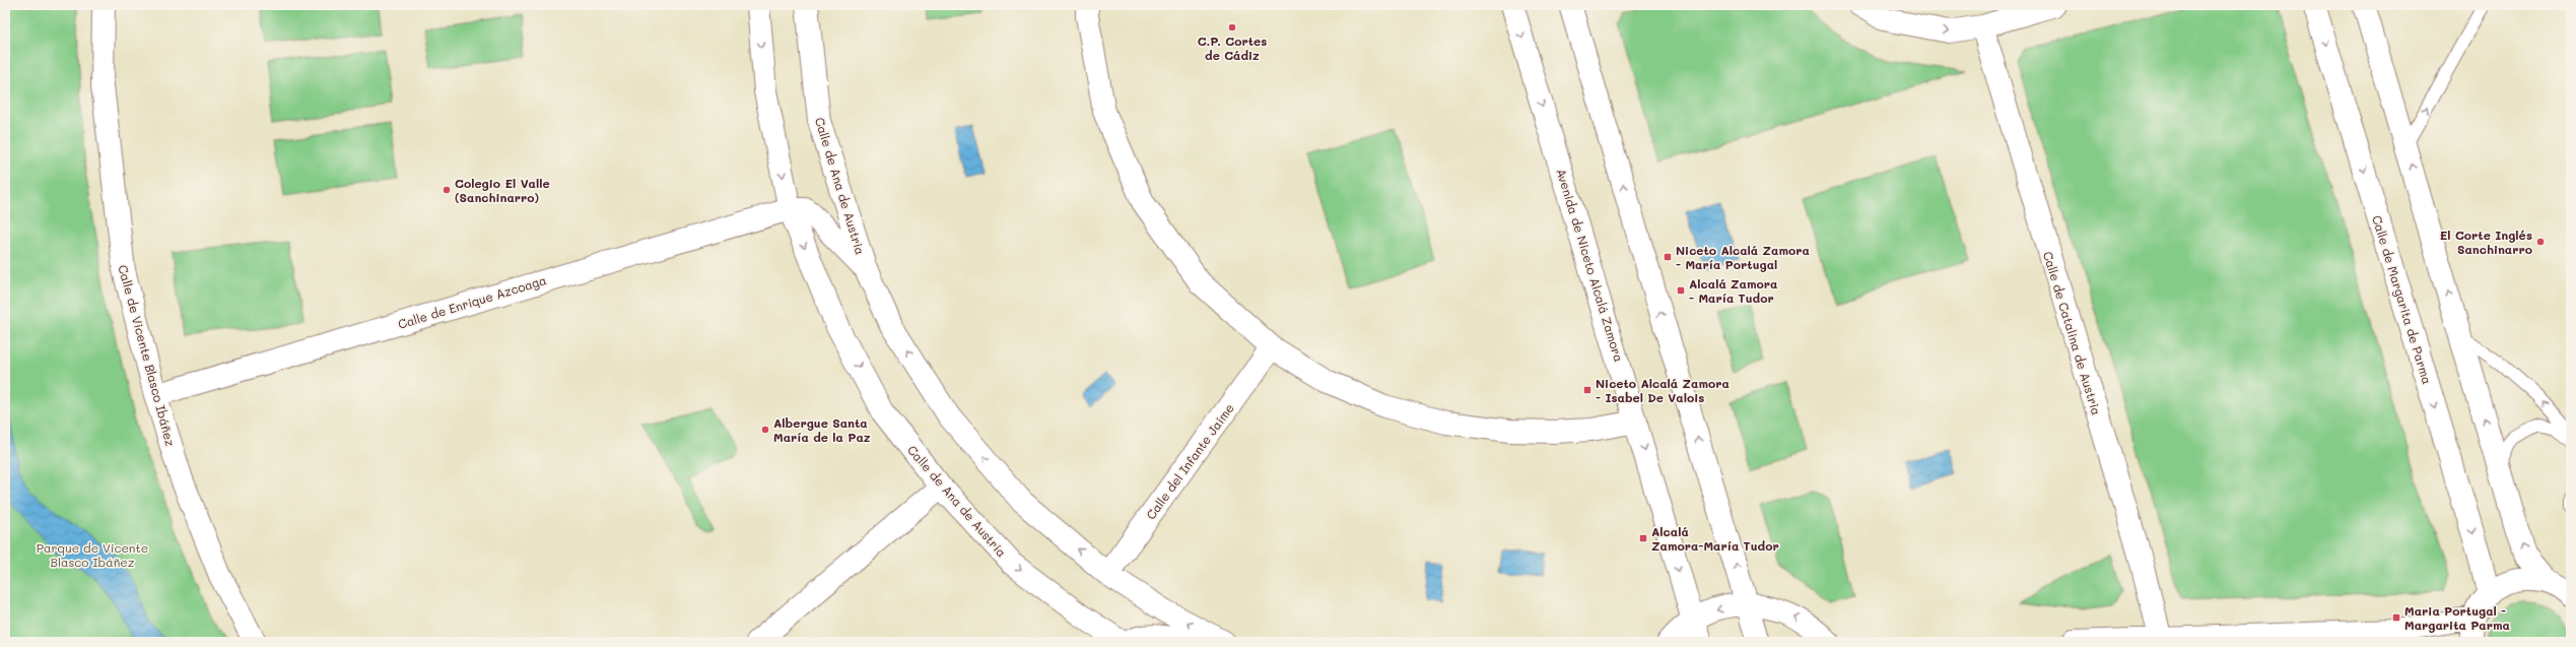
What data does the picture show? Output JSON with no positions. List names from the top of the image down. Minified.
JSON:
{"streets":{"street":["Calle de Ana de Austria","Avenida de Niceto Alcalá Zamora","Calle de Margarita de Parma","Calle de Enrique Azcoaga","Calle de Catalina de Austria","Calle de Vicente Blasco Ibáñez","Calle del Infante Jaime"]},"crossings":[["Calle de Ana de Austria","Calle de Enrique Azcoaga"],["Calle de Ana de Austria","Calle del Infante Jaime"],["Calle de Enrique Azcoaga","Calle de Vicente Blasco Ibáñez"]],"parks":["Parque de Vicente Blasco Ibáñez"],"places":{"other":["C.P. Cortes de Cádiz","Colegio El Valle (Sanchinarro)","El Corte Inglés Sanchinarro","Albergue Santa María de la Paz"],"transit":["Niceto Alcalá Zamora - María Portugal","Alcalá Zamora - María Tudor","Niceto Alcalá Zamora - Isabel De Valois","Alcalá Zamora-María Tudor","Maria Portugal - Margarita Parma"]}}
